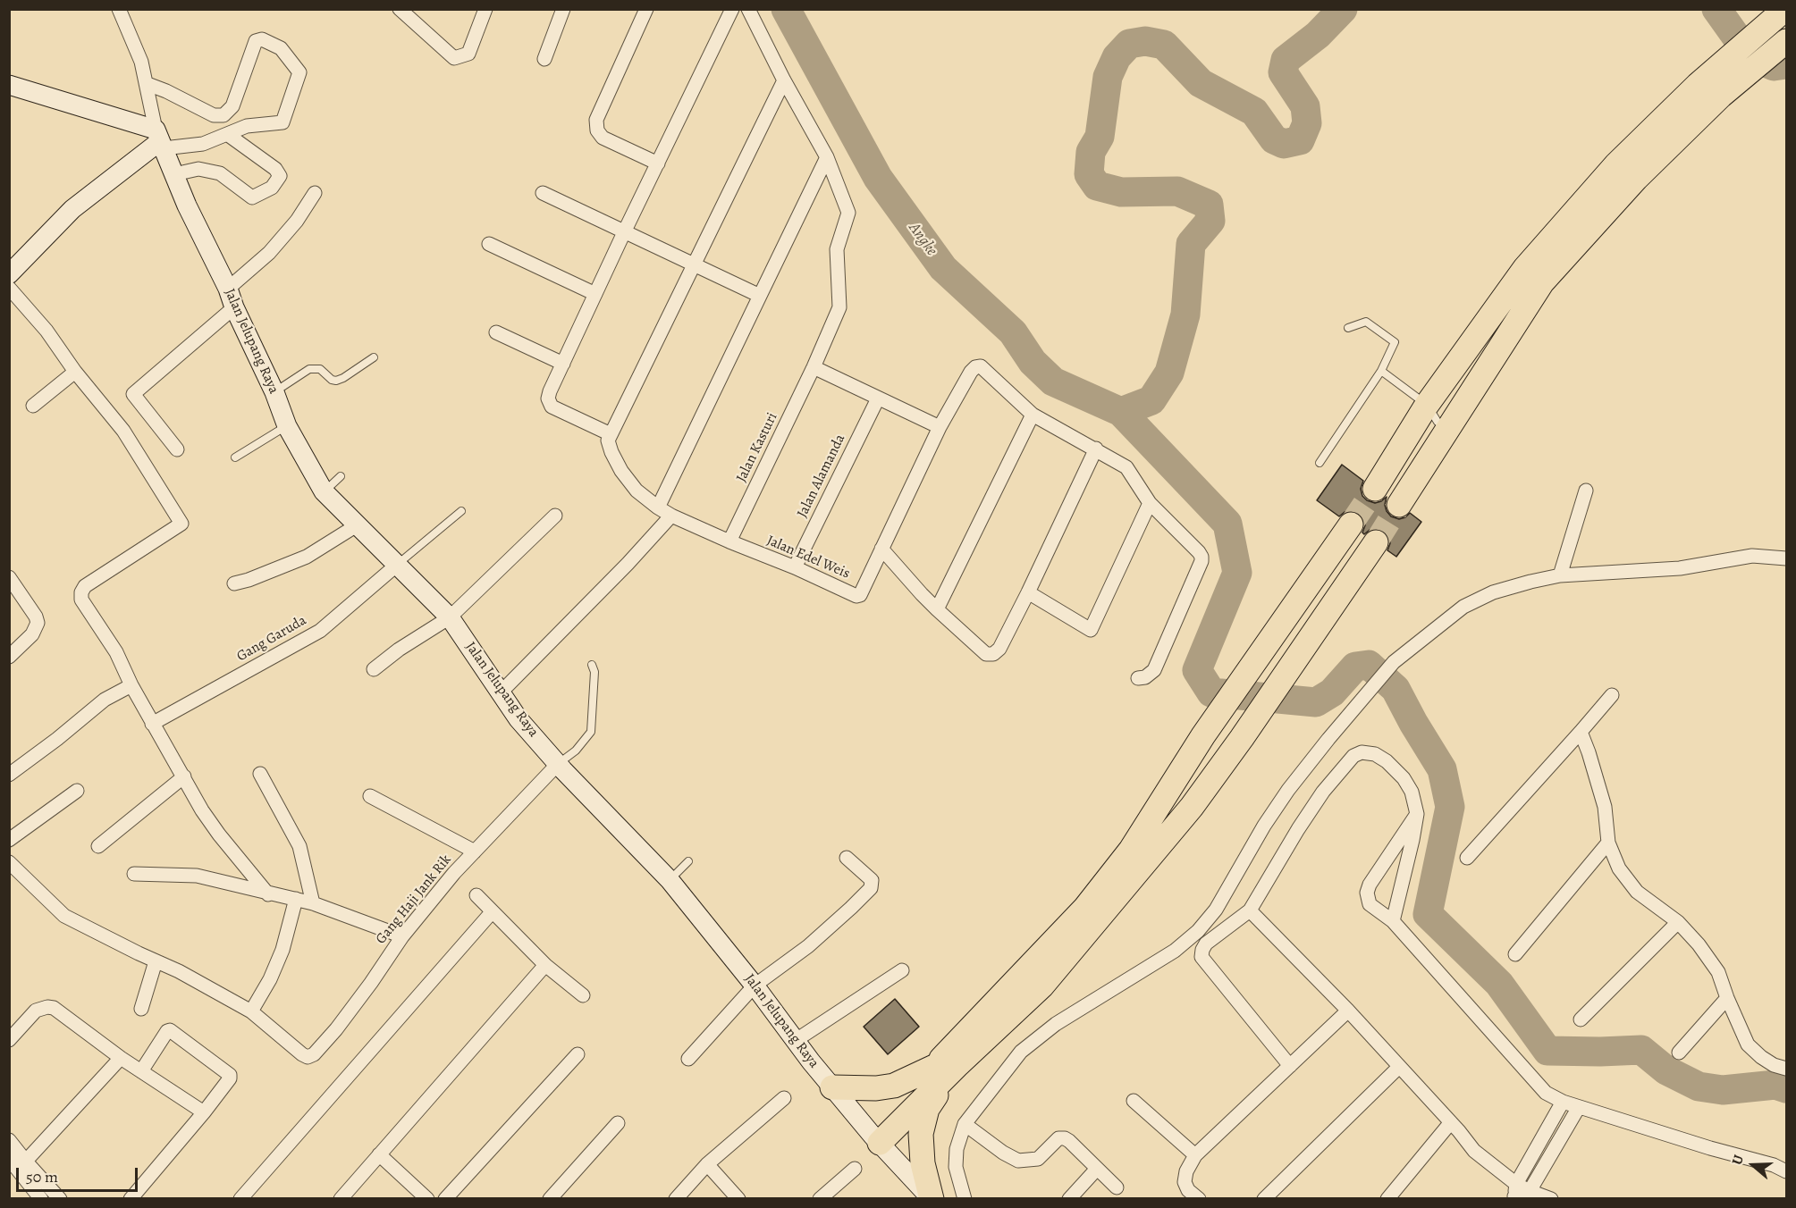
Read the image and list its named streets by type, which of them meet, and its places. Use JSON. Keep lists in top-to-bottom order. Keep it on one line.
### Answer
{"streets":{"street":["Jalan Jelupang Raya","Jalan Kasturi","Jalan Alamanda","Jalan Edel Weis","Gang Garuda","Gang Haji Jank Rik"]},"crossings":[["Jalan Jelupang Raya","Gang Garuda"],["Jalan Jelupang Raya","Gang Haji Jank Rik"],["Jalan Kasturi","Jalan Edel Weis"],["Jalan Alamanda","Jalan Edel Weis"]],"water":["Angke"],"scale_bar":"50 m","north":"left"}
